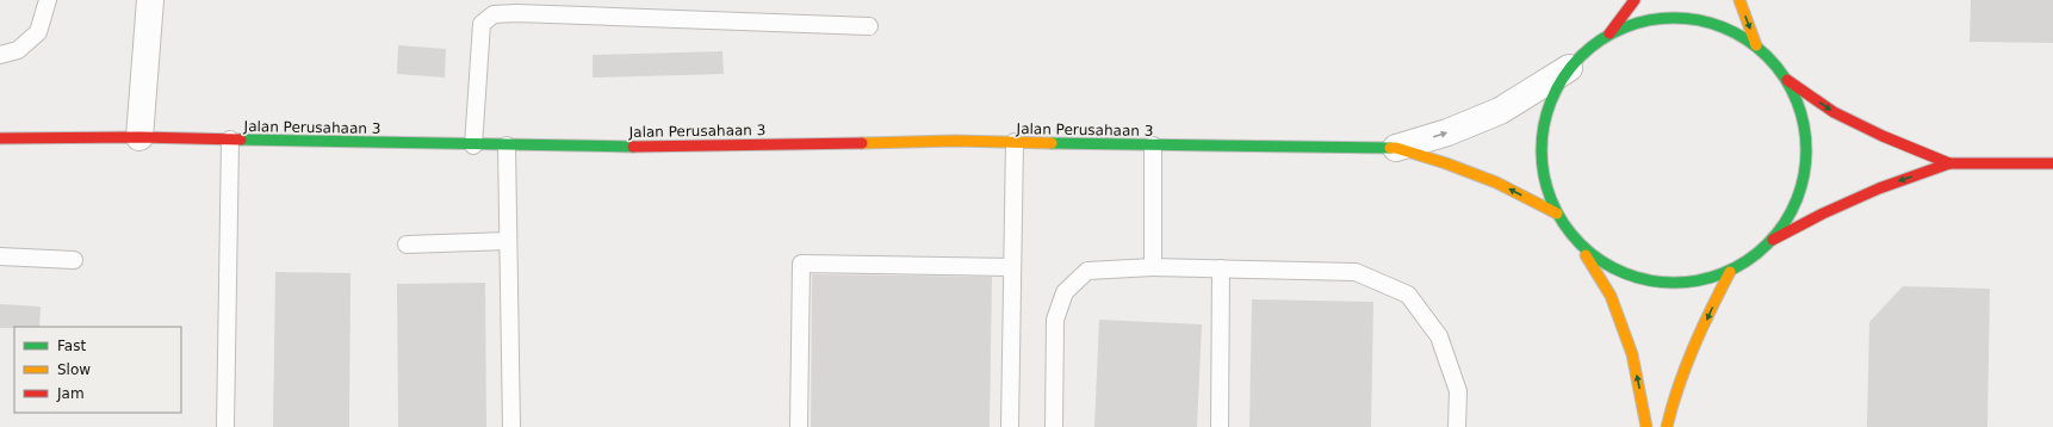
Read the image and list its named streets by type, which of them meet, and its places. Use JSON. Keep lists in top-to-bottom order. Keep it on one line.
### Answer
{"streets":{"street":["Jalan Perusahaan 3"]},"legend":["Fast","Slow","Jam"]}
